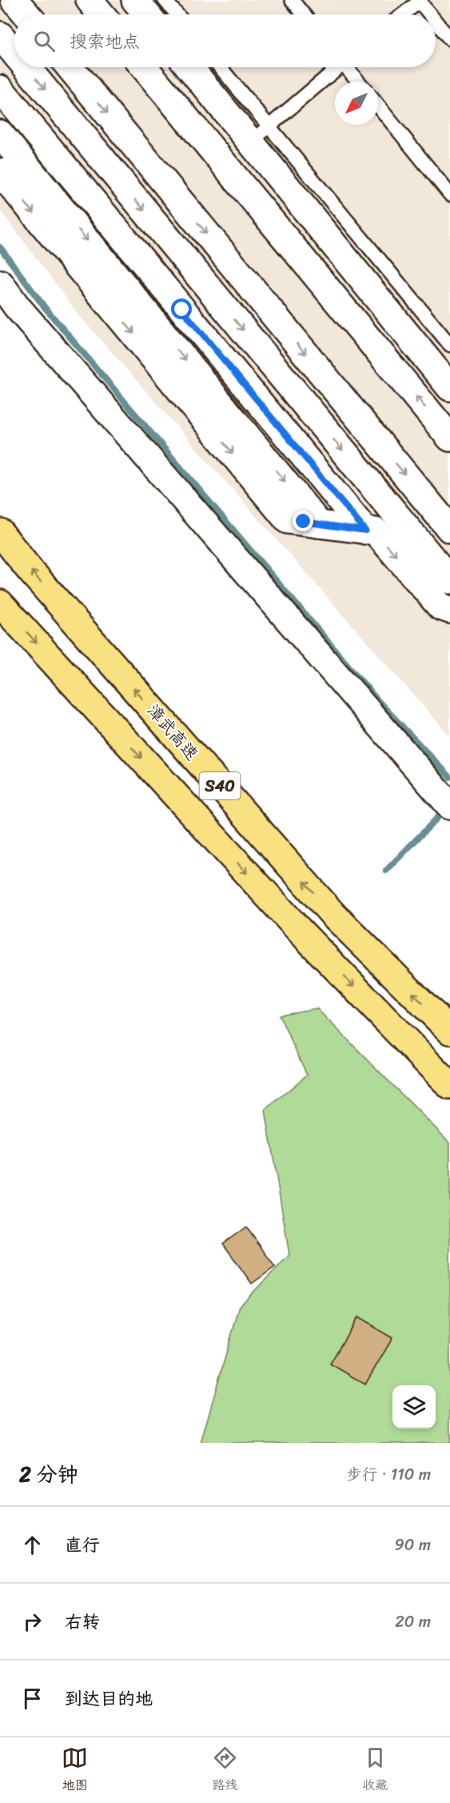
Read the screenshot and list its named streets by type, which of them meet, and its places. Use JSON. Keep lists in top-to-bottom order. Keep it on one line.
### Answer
{"streets":{"highway":["漳武高速","S40"]},"north":"bottom left","page":{"search":"搜索地点","heading":["2 分钟","步行 · 110 m"],"list":[["直行","90 m"],["右转","20 m"],"到达目的地"],"nav":["地图","路线","收藏"]}}
